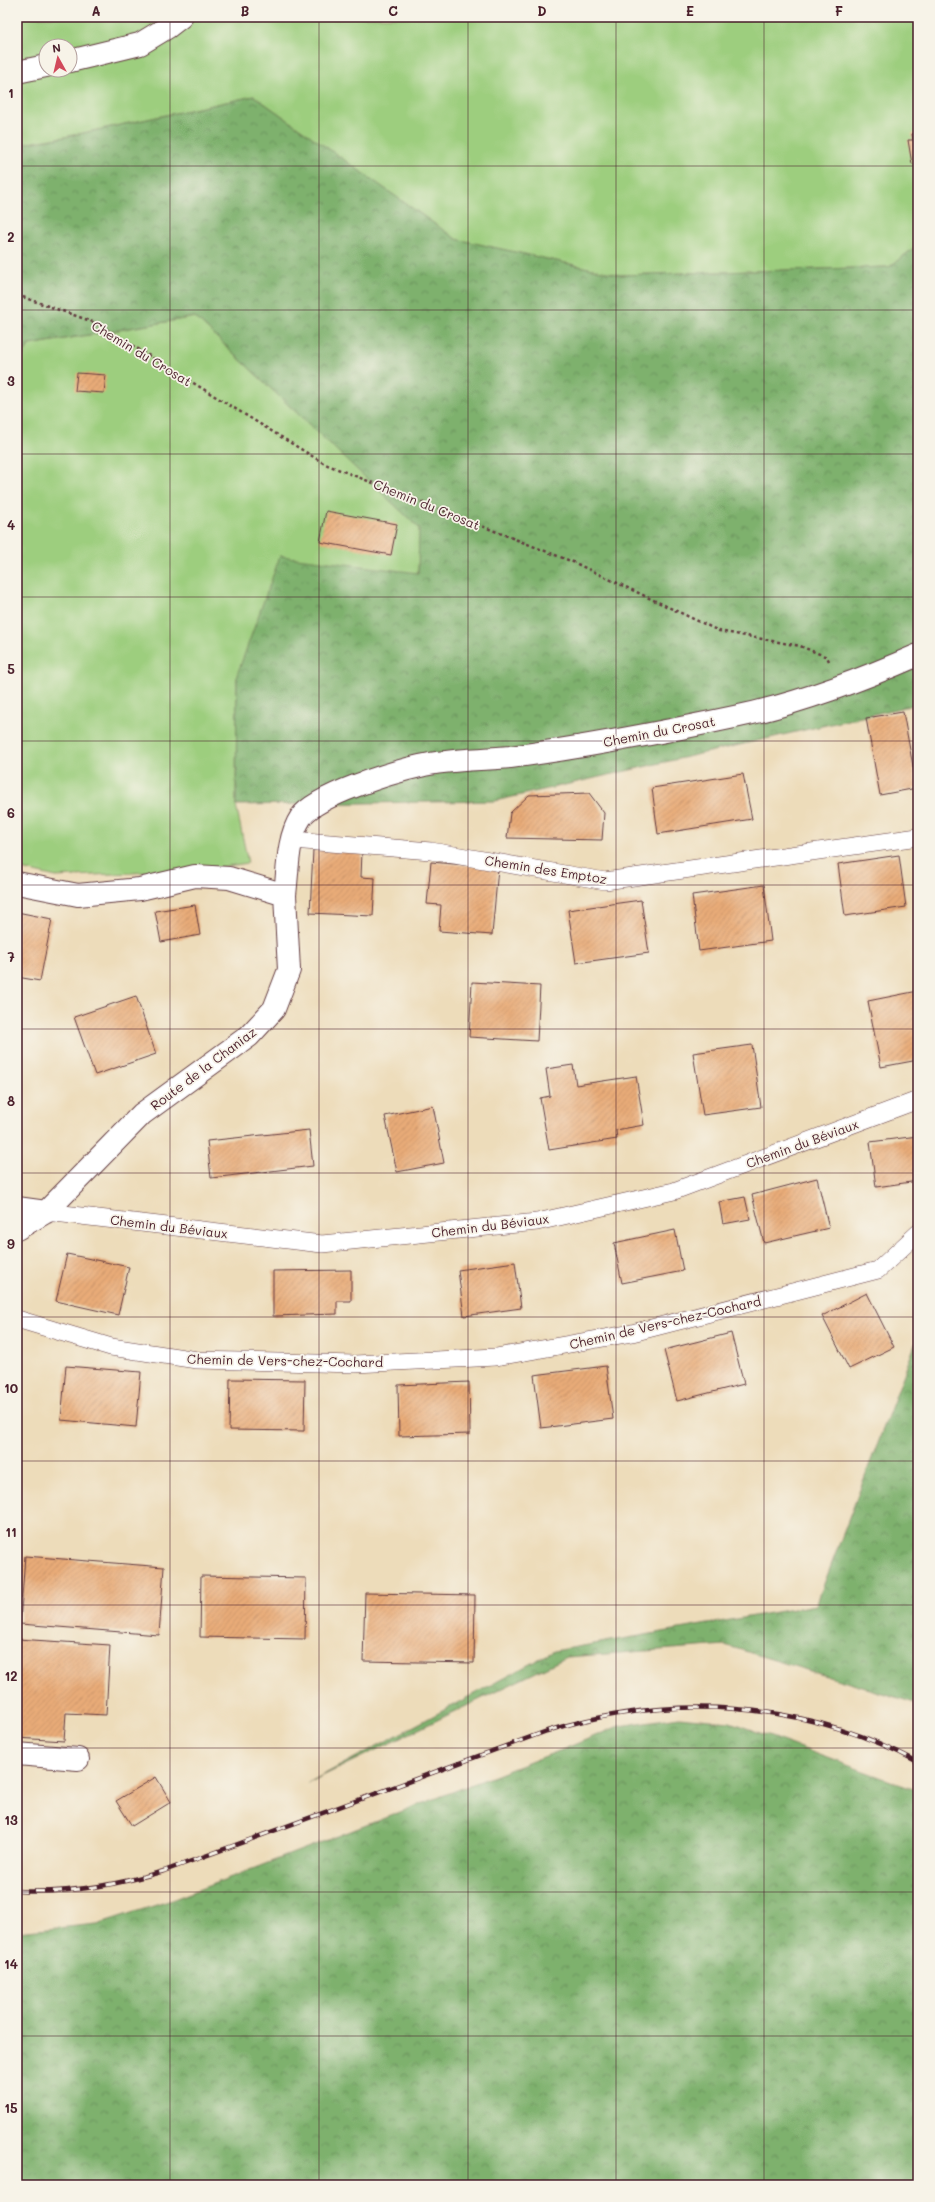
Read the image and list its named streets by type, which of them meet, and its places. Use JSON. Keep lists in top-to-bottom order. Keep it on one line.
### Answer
{"streets":{"street":["Chemin du Crosat","Route de la Chaniaz"],"lane":["Chemin des Emptoz","Chemin du Béviaux","Chemin de Vers-chez-Cochard"]},"crossings":[["Chemin du Crosat","Chemin des Emptoz"],["Chemin du Crosat","Route de la Chaniaz"],["Route de la Chaniaz","Chemin du Béviaux"]],"north":"top","grid":{"columns":["A","B","C","D","E","F"],"rows":["1","2","3","4","5","6","7","8","9","10","11","12","13","14","15"]}}
